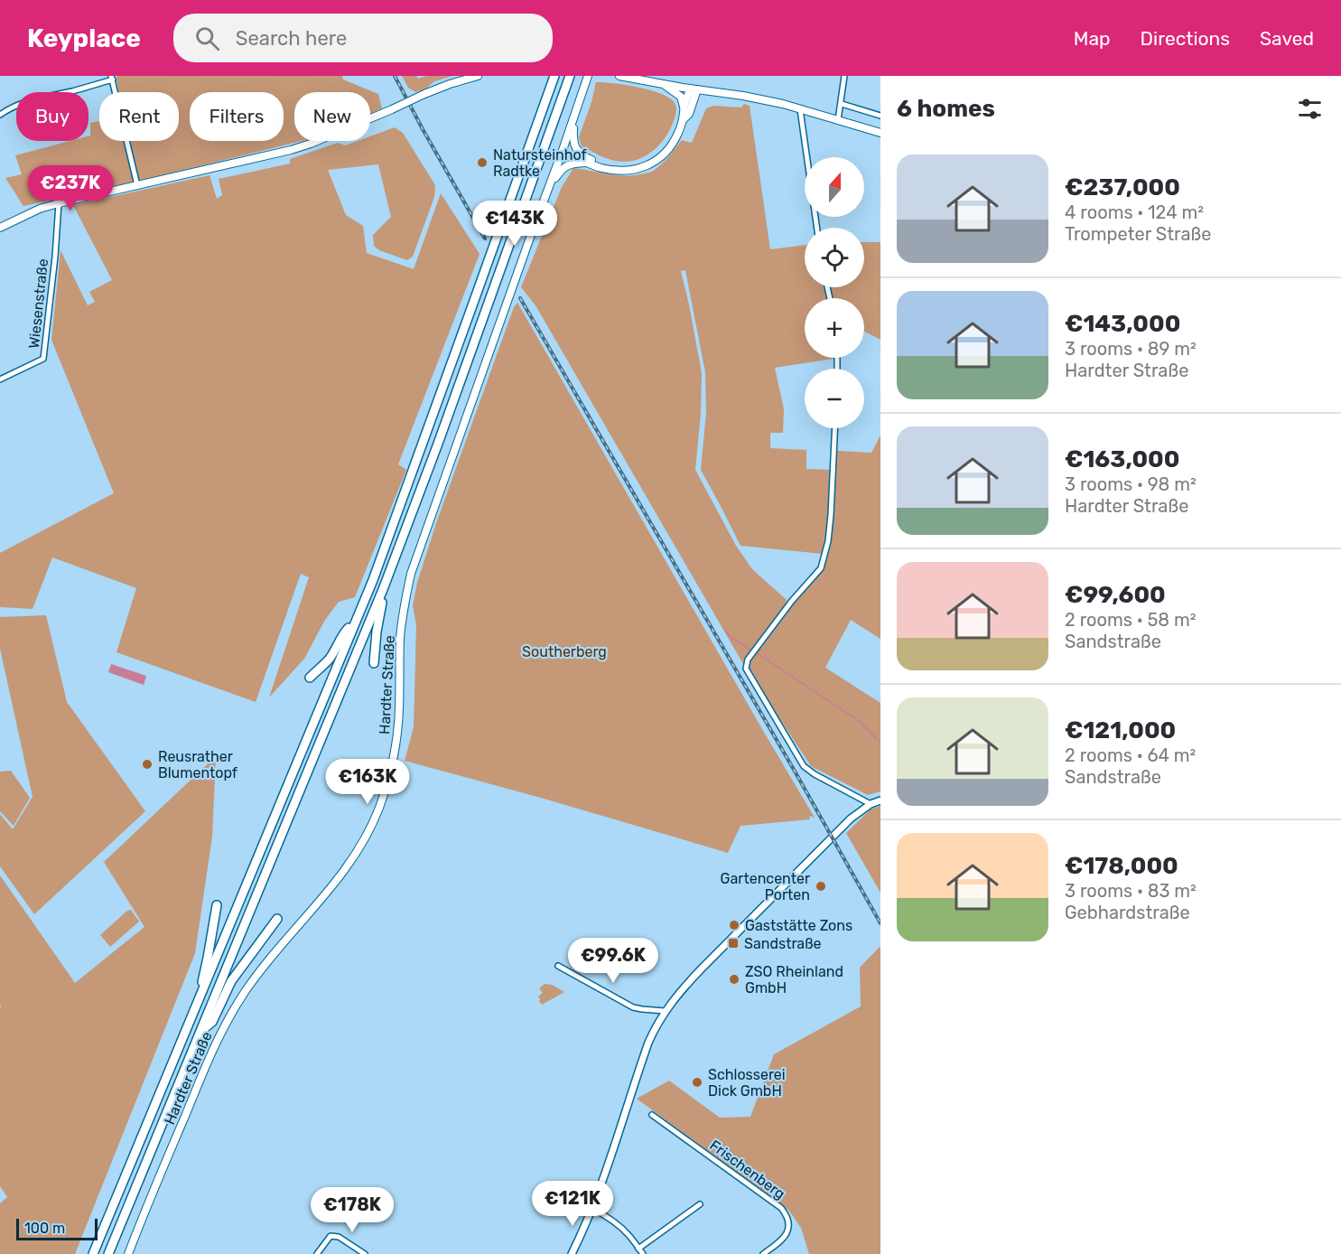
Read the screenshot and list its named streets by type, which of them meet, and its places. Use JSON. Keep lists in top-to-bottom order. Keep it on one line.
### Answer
{"streets":{"main road":["Hardter Straße"],"street":["Wiesenstraße","Frischenberg"]},"parks":["Southerberg"],"places":{"other":["Natursteinhof Radtke","Reusrather Blumentopf","Gartencenter Porten","Gaststätte Zons","ZSO Rheinland GmbH","Schlosserei Dick GmbH"],"transit":["Sandstraße"]},"scale_bar":"100 m","north":"top","page":{"header":"Keyplace","search":"Search here","nav":["Map","Directions","Saved"],"heading":"6 homes","chip":["Buy","Rent","Filters","New"],"list":[{"name":"€237,000","note":"4 rooms · 124 m² · Trompeter Straße"},{"name":"€143,000","note":"3 rooms · 89 m² · Hardter Straße"},{"name":"€163,000","note":"3 rooms · 98 m² · Hardter Straße"},{"name":"€99,600","note":"2 rooms · 58 m² · Sandstraße"},{"name":"€121,000","note":"2 rooms · 64 m² · Sandstraße"},{"name":"€178,000","note":"3 rooms · 83 m² · Gebhardstraße"}],"map_buttons":["+","−"],"price":["€237K","€143K","€163K","€99.6K","€121K","€178K"],"scale":"100 m"}}
